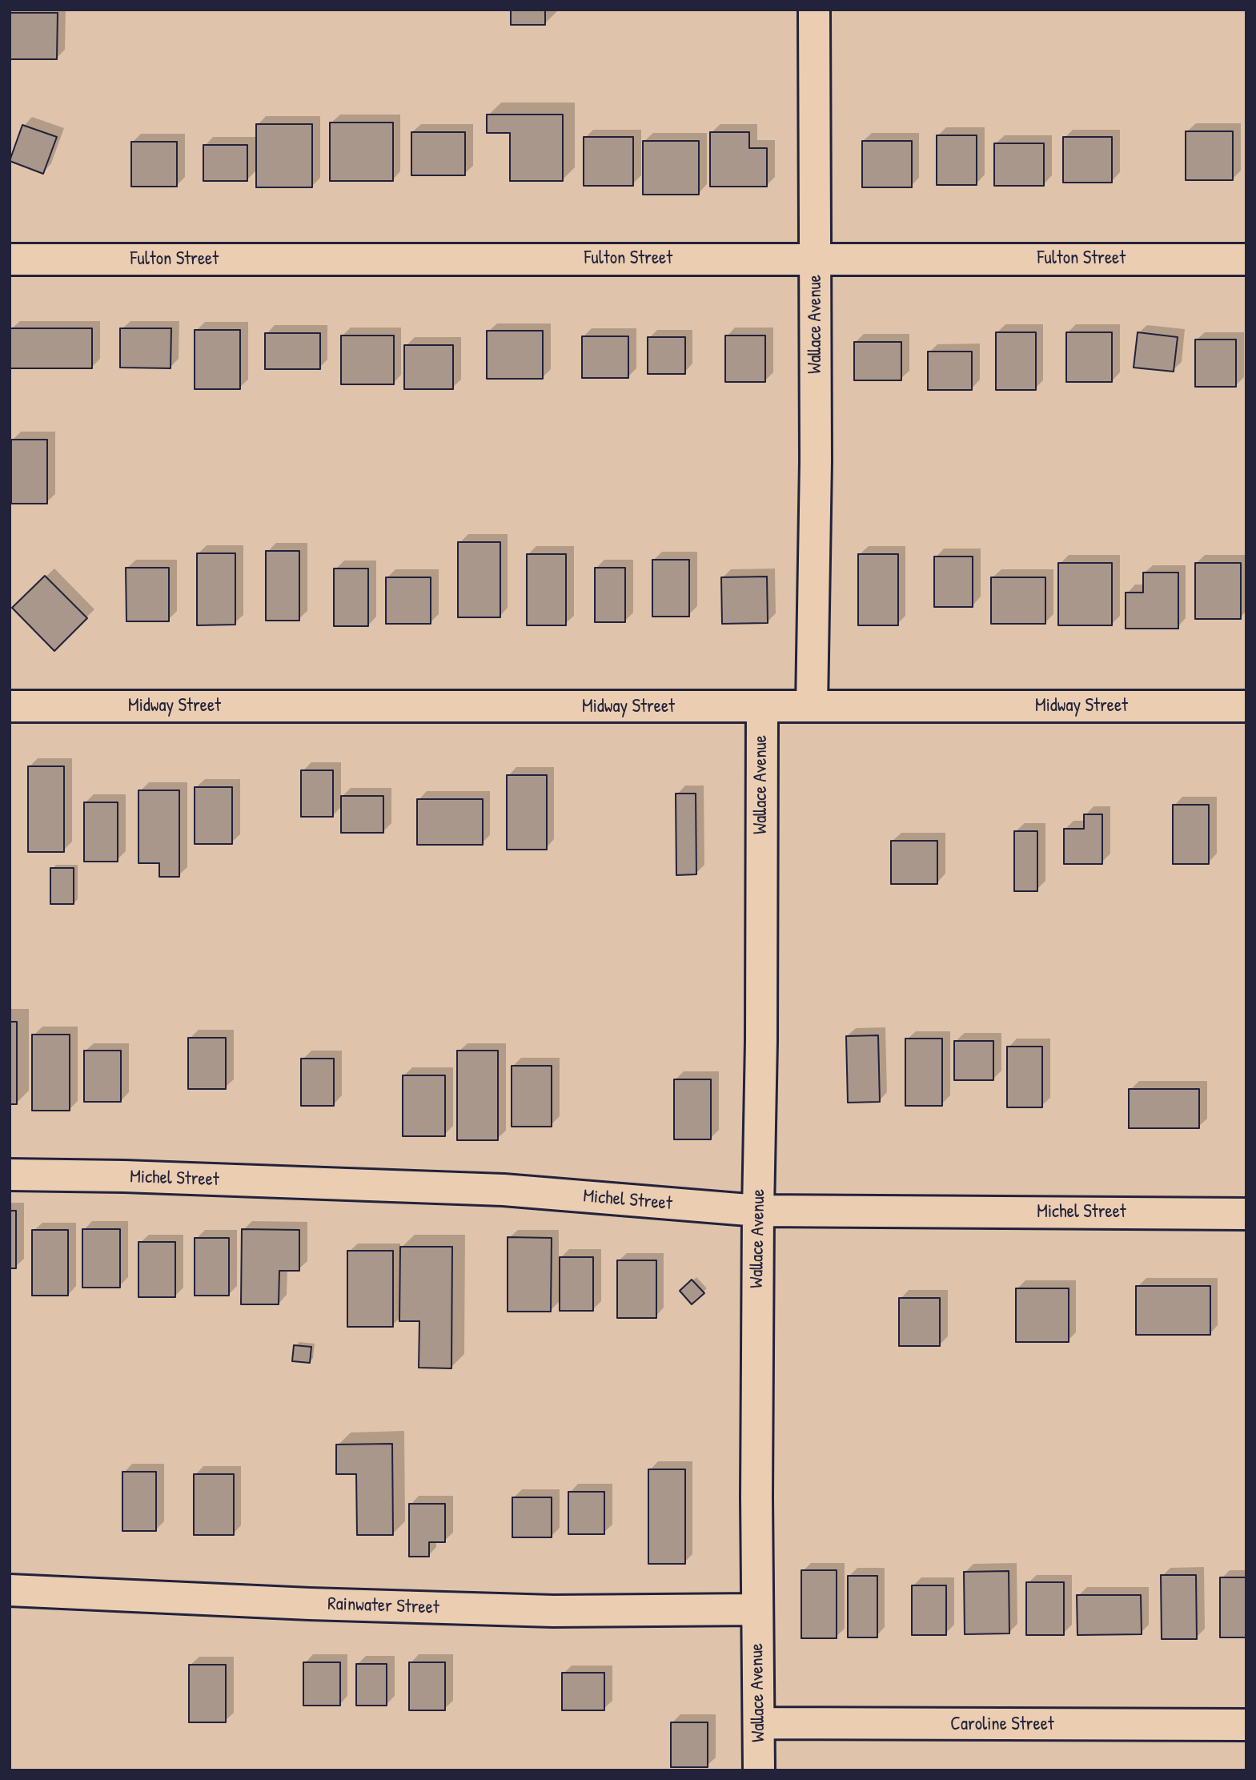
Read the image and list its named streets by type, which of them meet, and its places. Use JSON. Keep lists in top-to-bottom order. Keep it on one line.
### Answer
{"streets":{"street":["Fulton Street","Wallace Avenue","Midway Street","Michel Street","Rainwater Street","Caroline Street"]},"crossings":[["Fulton Street","Wallace Avenue"],["Wallace Avenue","Midway Street"],["Wallace Avenue","Michel Street"],["Wallace Avenue","Rainwater Street"],["Wallace Avenue","Caroline Street"]]}
